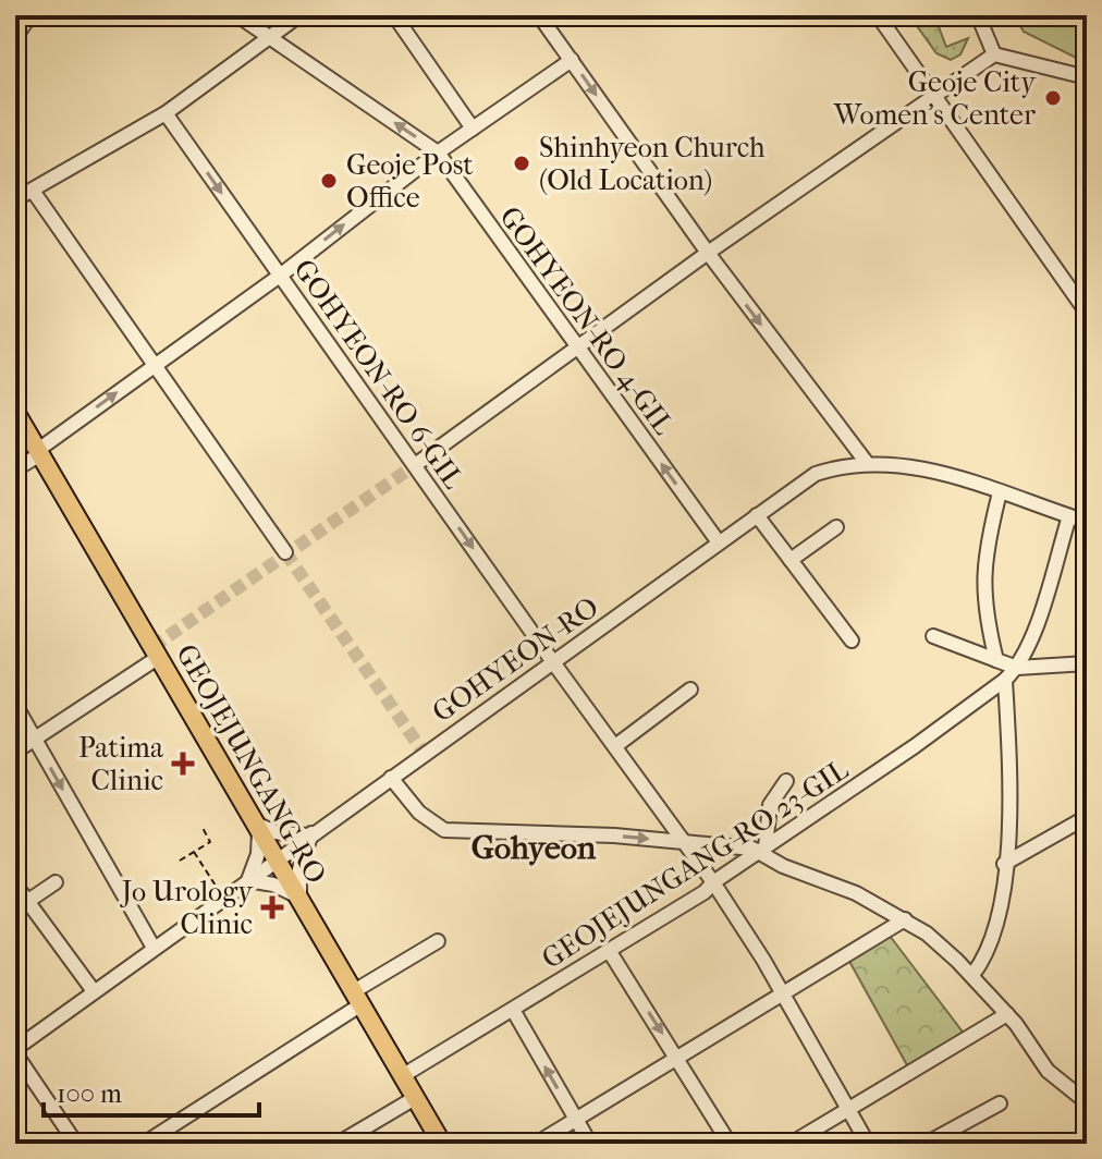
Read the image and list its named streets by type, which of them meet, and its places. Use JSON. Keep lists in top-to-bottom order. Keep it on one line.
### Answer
{"streets":{"main road":["GEOJEJUNGANG-RO"],"street":["GOHYEON-RO 4-GIL","GOHYEON-RO 6-GIL","GOHYEON-RO","GEOJEJUNGANG-RO 23-GIL"]},"crossings":[["GOHYEON-RO 4-GIL","GOHYEON-RO"],["GOHYEON-RO 6-GIL","GOHYEON-RO"],["GOHYEON-RO 6-GIL","GEOJEJUNGANG-RO 23-GIL"],["GOHYEON-RO","GEOJEJUNGANG-RO"],["GOHYEON-RO","GEOJEJUNGANG-RO 23-GIL"],["GEOJEJUNGANG-RO","GEOJEJUNGANG-RO 23-GIL"]],"one_way":["GOHYEON-RO 4-GIL","GOHYEON-RO 6-GIL"],"districts":["Gohyeon"],"places":{"other":["Geoje City Women's Center","Shinhyeon Church (Old Location)","Geoje Post Office"],"health":["Patima Clinic","Jo Urology Clinic"]},"scale_bar":"100 m"}
